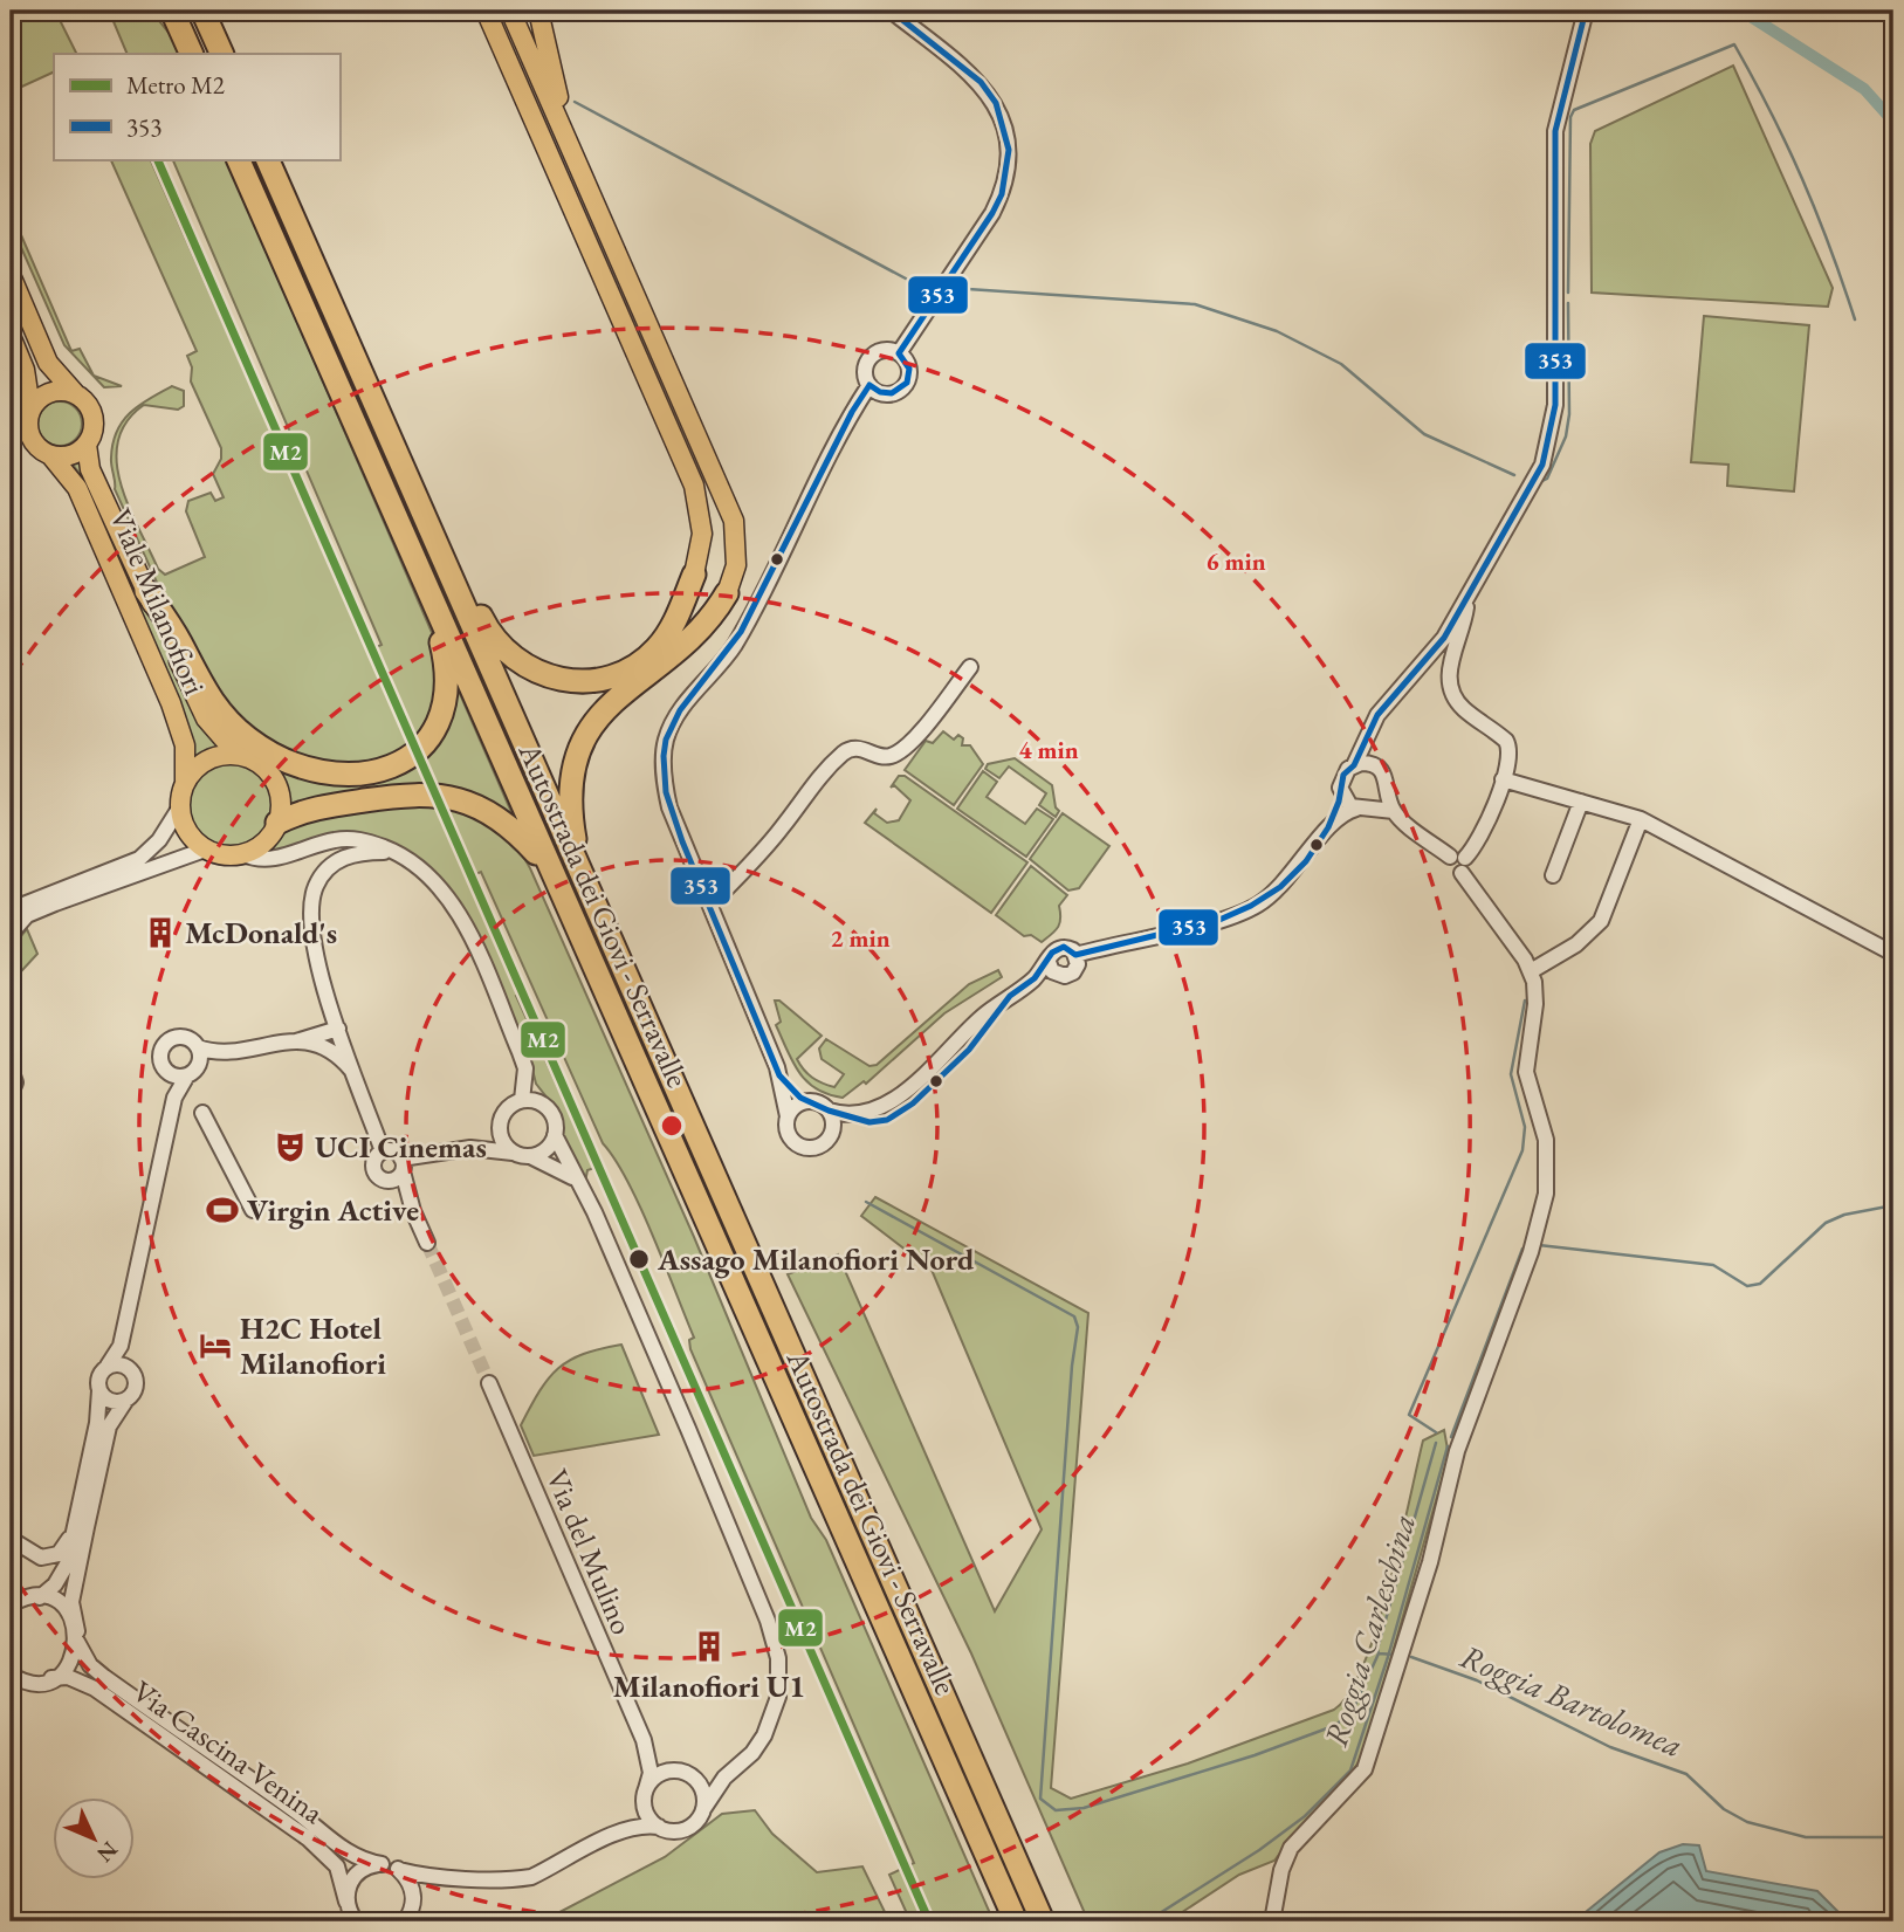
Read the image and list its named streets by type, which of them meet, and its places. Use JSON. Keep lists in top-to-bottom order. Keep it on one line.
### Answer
{"streets":{"highway":["Autostrada dei Giovi - Serravalle"],"main road":["Viale Milanofiori"],"street":["Via del Mulino","Via Cascina Venina"]},"water":["Roggia Carleschina","Roggia Bartolomea"],"places":{"building":["McDonald's","Milanofiori U1"],"theatre":["UCI Cinemas"],"sports":["Virgin Active"],"other":["Assago Milanofiori Nord"],"hotel":["H2C Hotel Milanofiori"]},"lines":["transit line 353","metro line M2"],"legend":["Metro M2","353"],"north":"bottom right","rings":["6 min","4 min","2 min"]}
